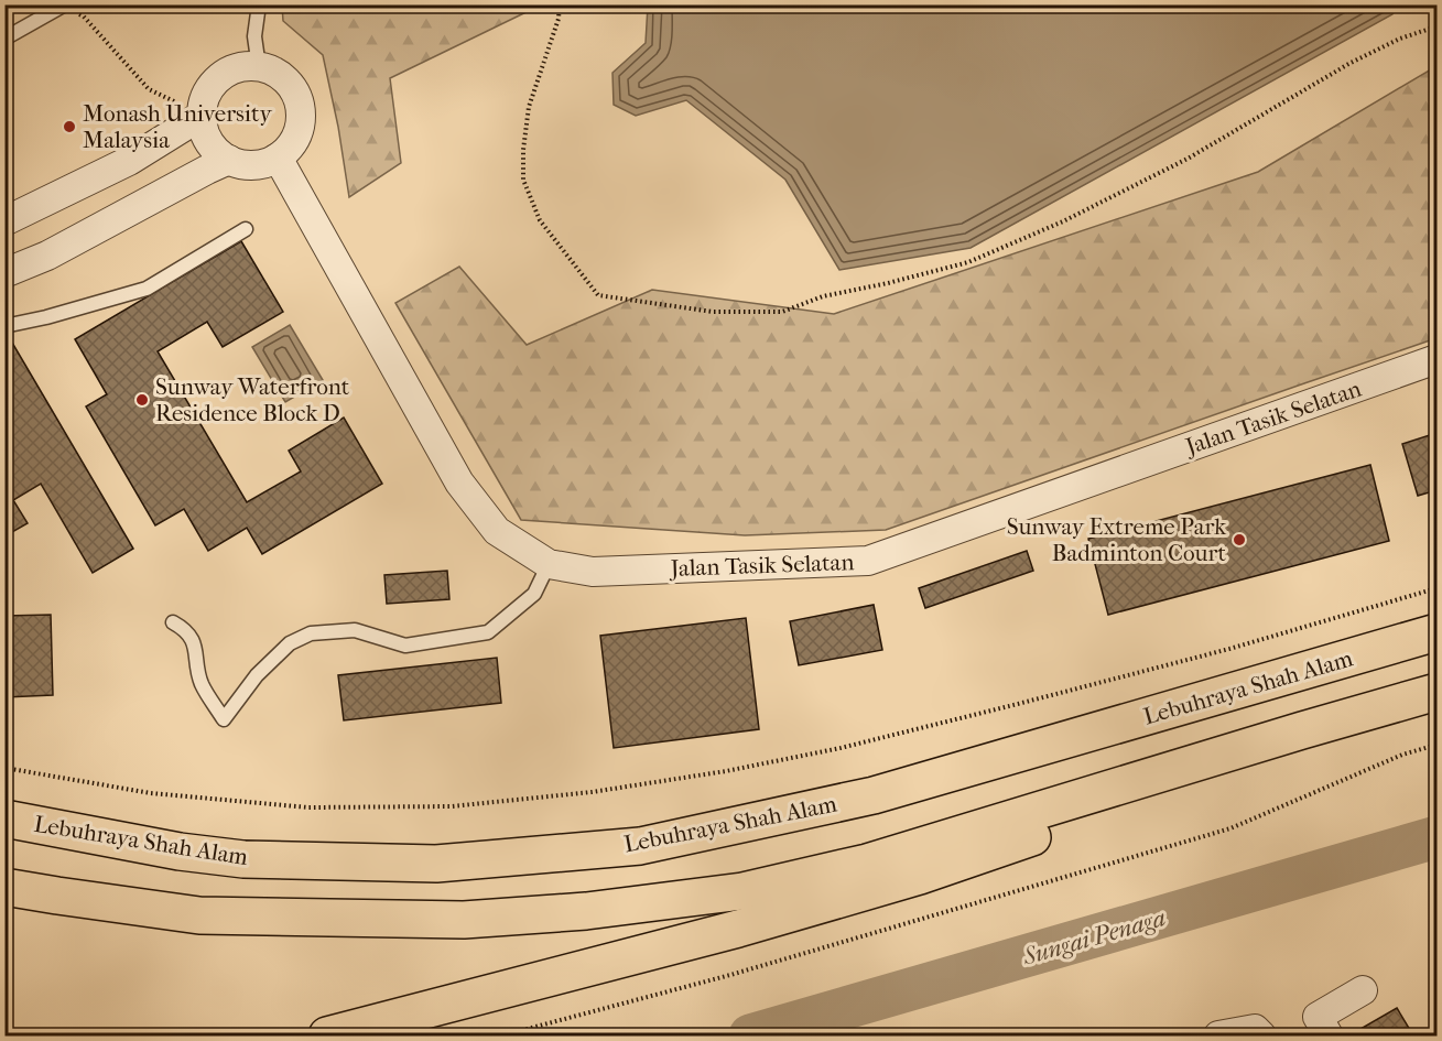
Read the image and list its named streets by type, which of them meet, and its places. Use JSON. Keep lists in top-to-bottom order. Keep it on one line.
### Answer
{"streets":{"highway":["Lebuhraya Shah Alam"],"street":["Jalan Tasik Selatan"]},"water":["Sungai Penaga"],"places":["Monash University Malaysia","Sunway Waterfront Residence Block D","Sunway Extreme Park Badminton Court"]}
